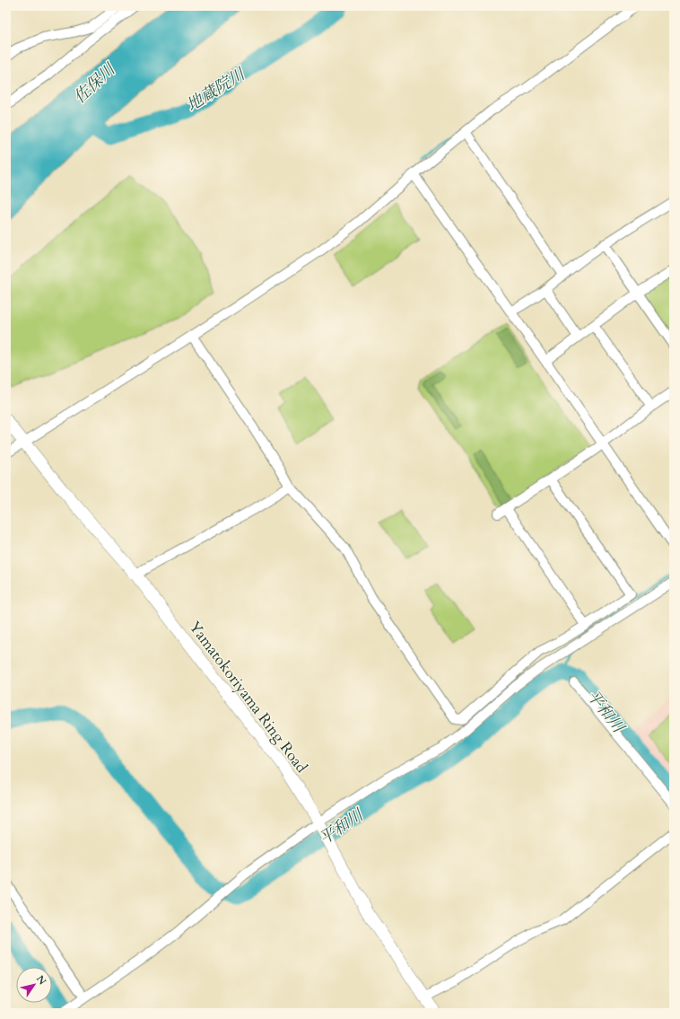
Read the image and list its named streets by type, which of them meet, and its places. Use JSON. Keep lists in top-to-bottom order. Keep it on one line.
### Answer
{"streets":{"main road":["Yamatokoriyama Ring Road"]},"water":["佐保川","地蔵院川","平和川"],"north":"top right"}
